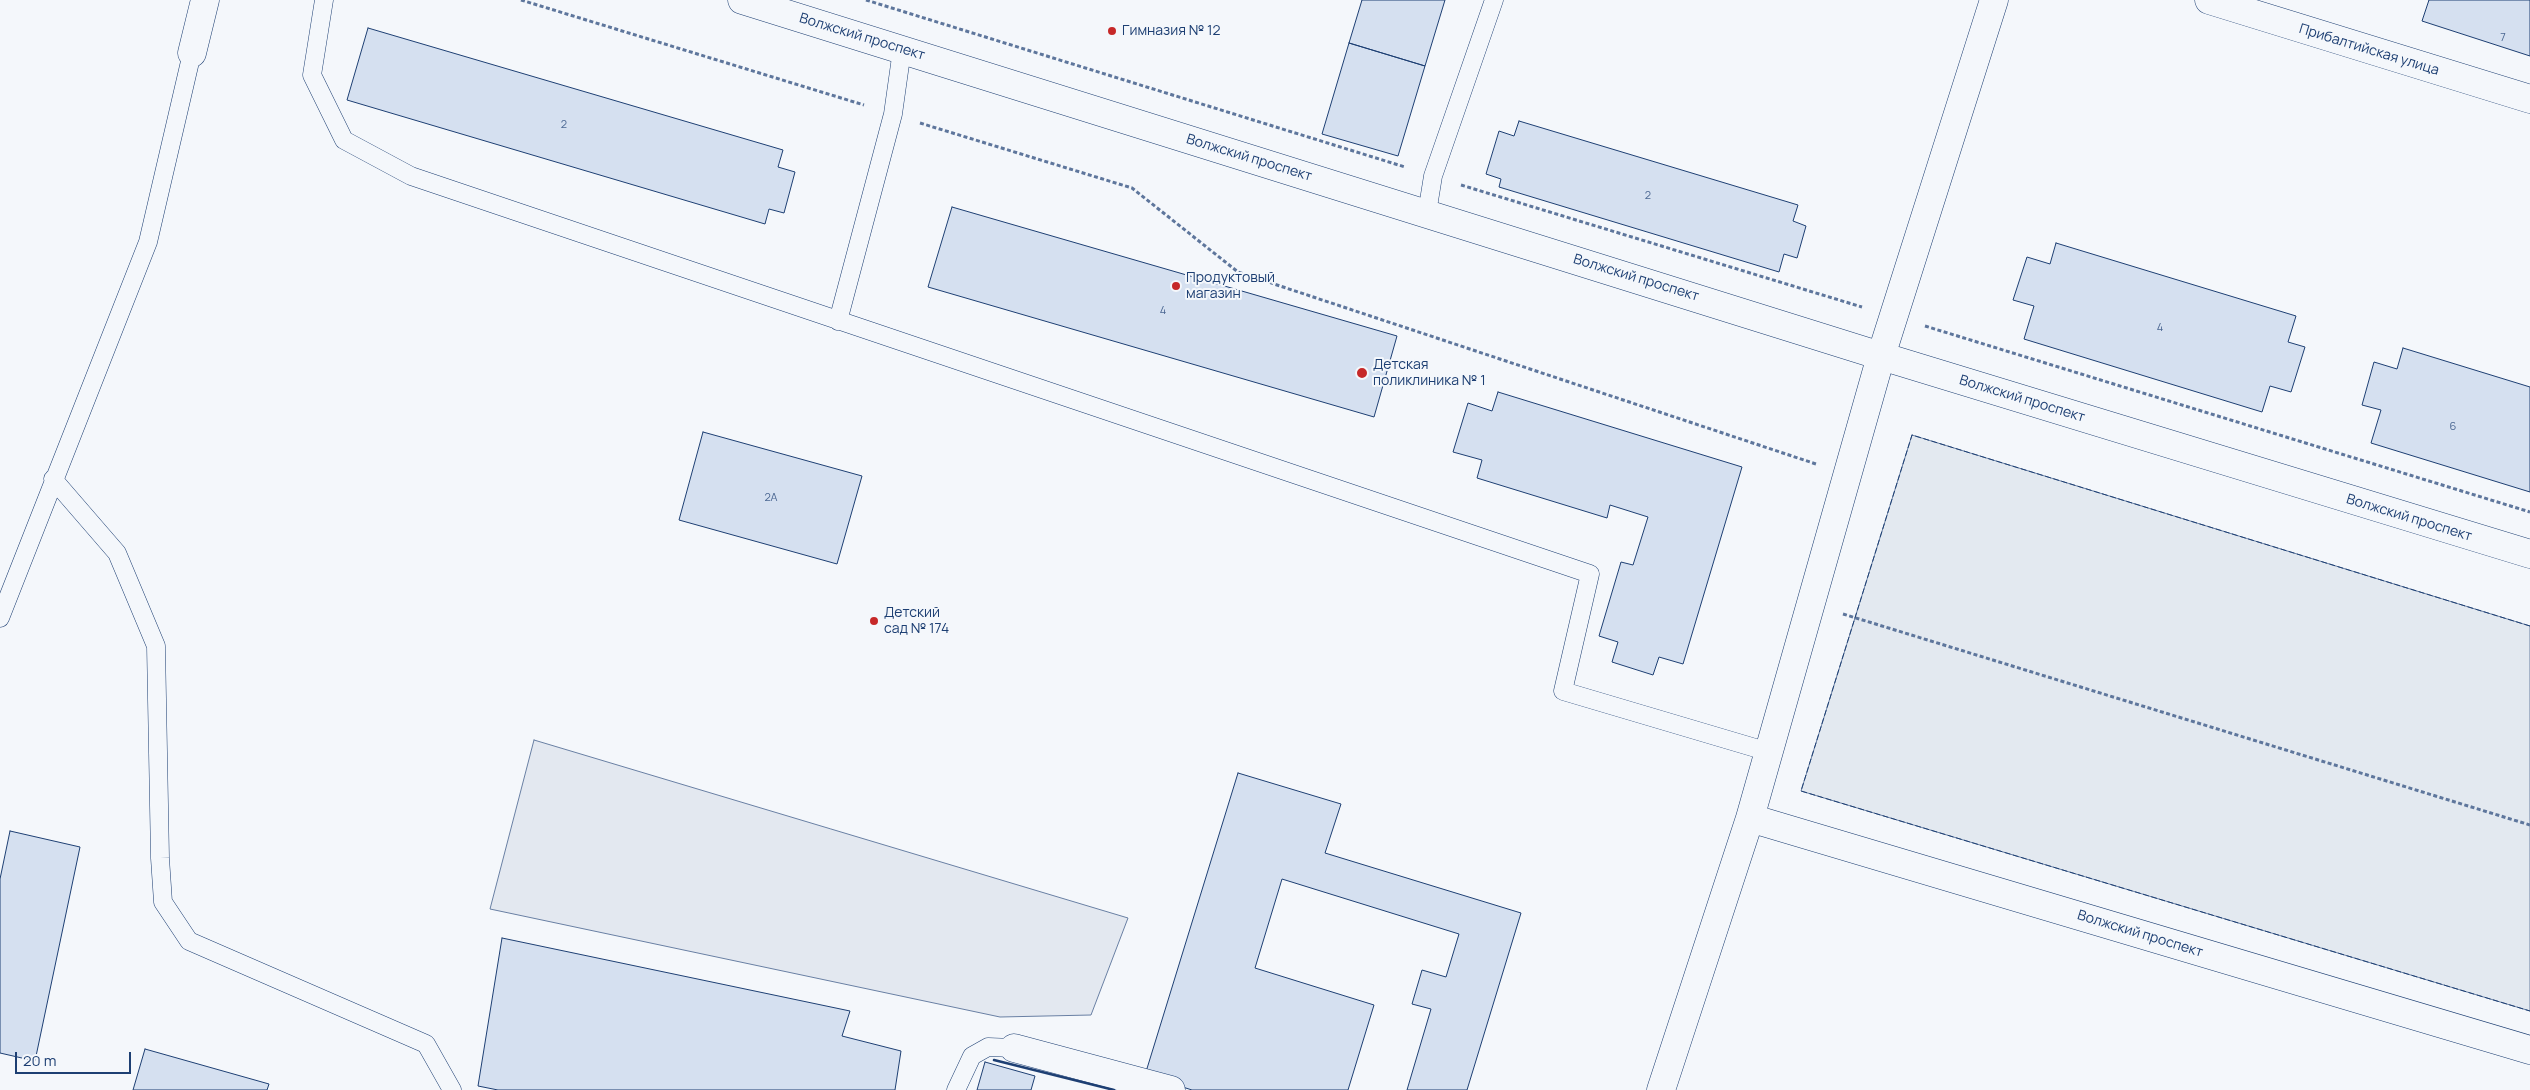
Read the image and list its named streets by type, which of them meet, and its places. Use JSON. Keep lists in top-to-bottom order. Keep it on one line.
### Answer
{"streets":{"street":["Волжский проспект","Прибалтийская улица"]},"places":["Гимназия № 12","Продуктовый магазин","Детская поликлиника № 1","Детский сад № 174"],"house_numbers":["7","2","2","4","4","6","2А"],"scale_bar":"20 m"}
